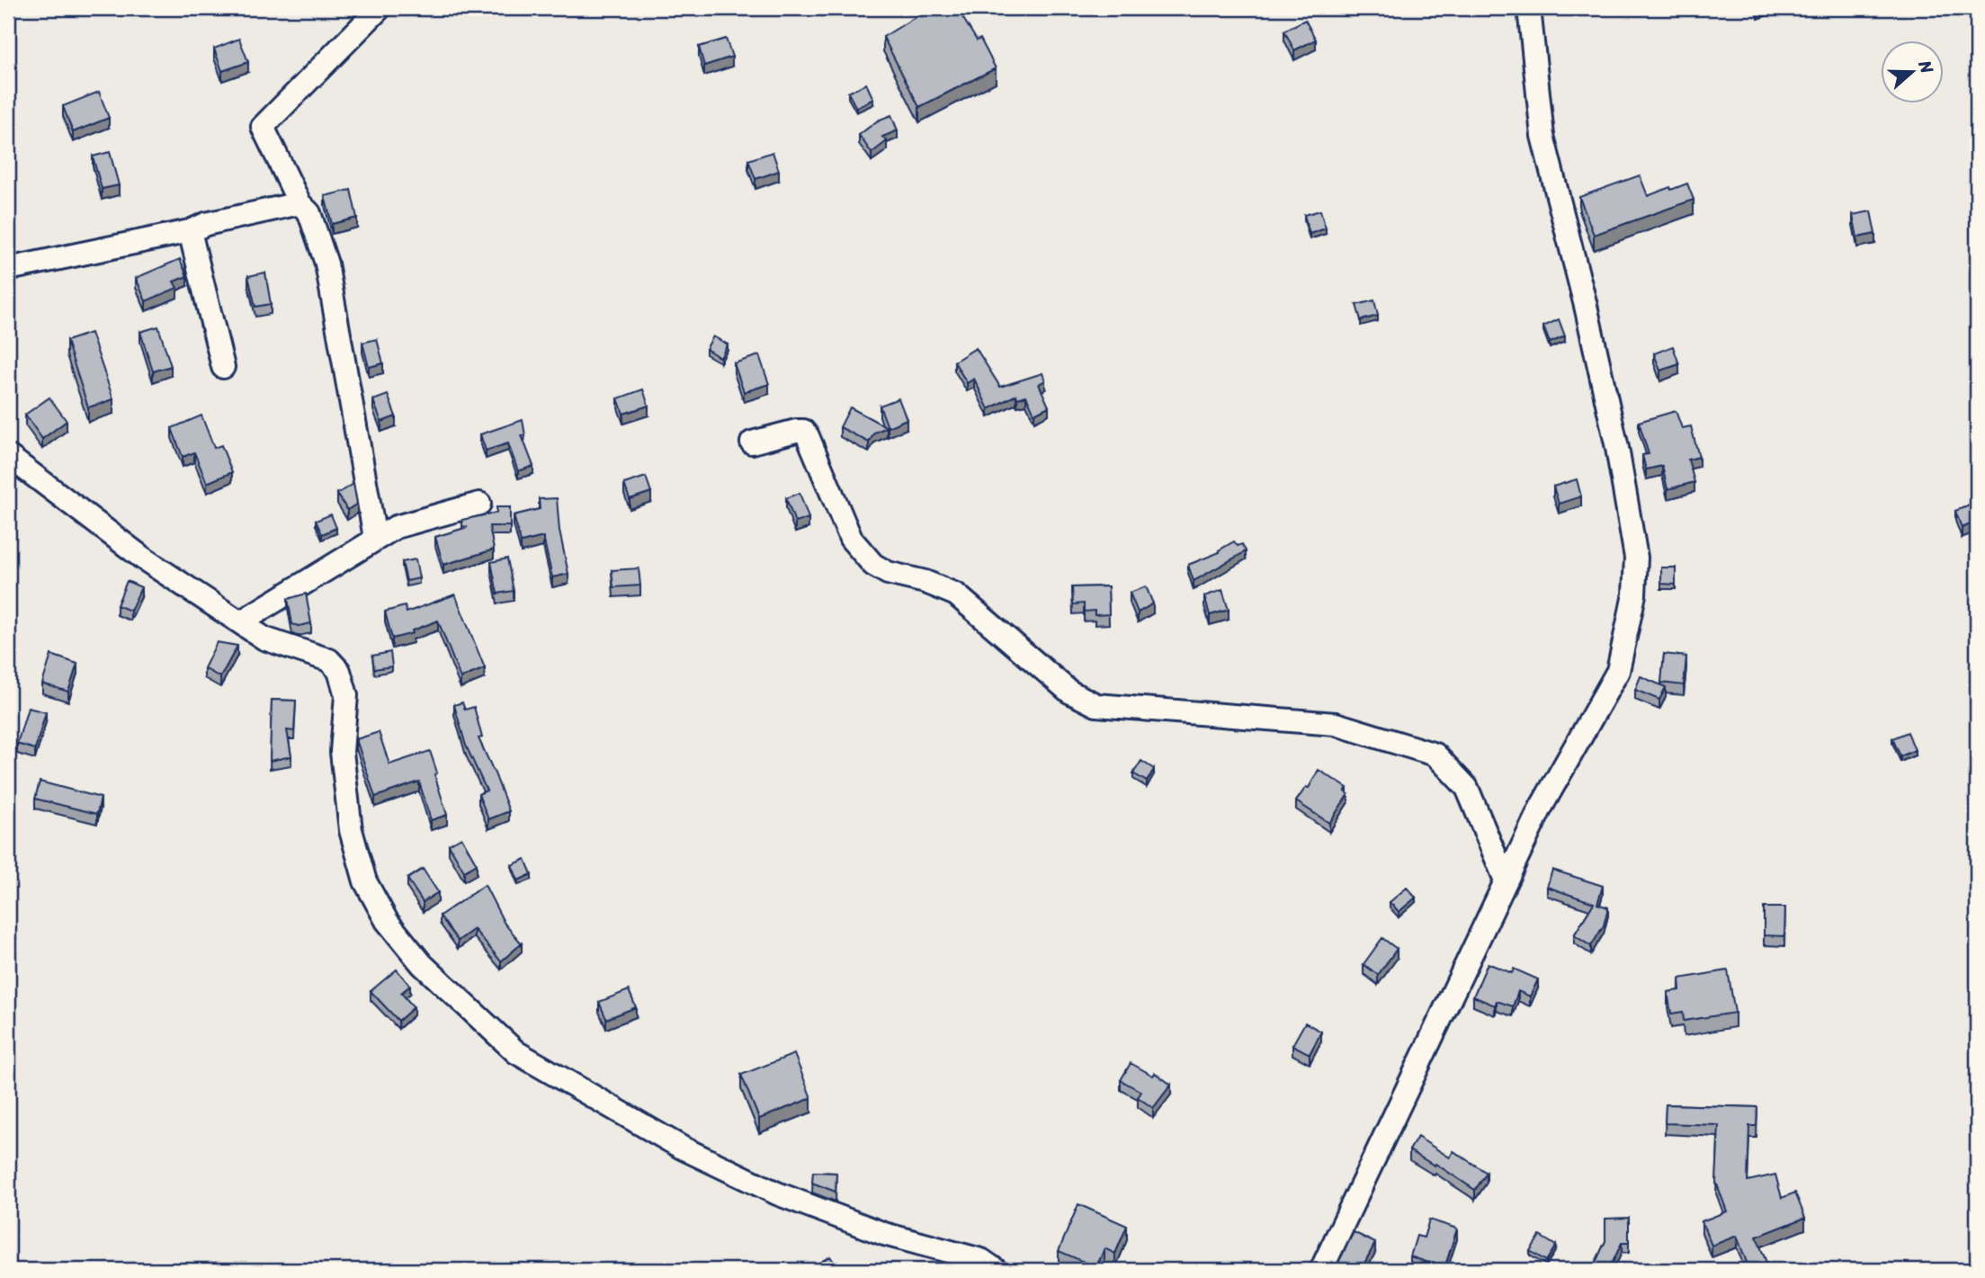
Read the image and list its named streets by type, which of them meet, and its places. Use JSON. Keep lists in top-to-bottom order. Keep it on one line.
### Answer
{"north":"right"}
